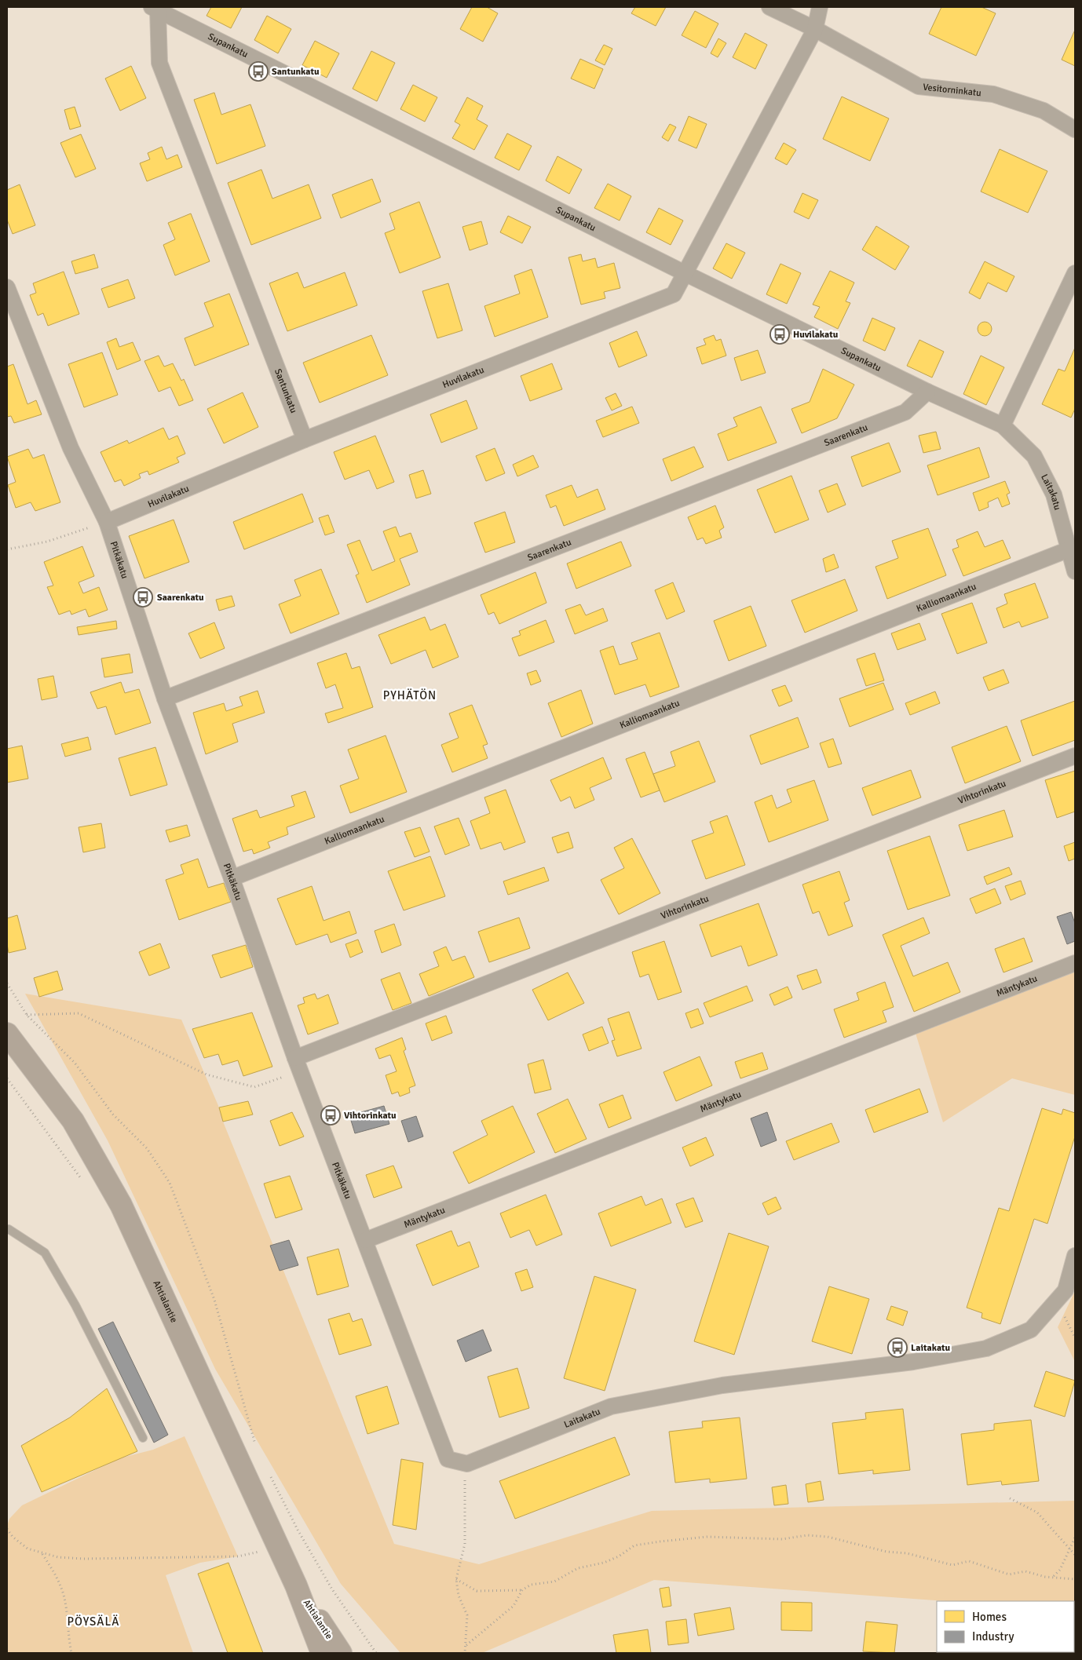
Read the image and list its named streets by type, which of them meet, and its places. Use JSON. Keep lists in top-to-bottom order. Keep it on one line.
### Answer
{"streets":{"main road":["Ahtialantie"],"street":["Supankatu","Vesitorninkatu","Huvilakatu","Santunkatu","Saarenkatu","Laitakatu","Pitkäkatu","Kalliomaankatu","Vihtorinkatu","Mäntykatu"]},"crossings":[["Supankatu","Huvilakatu"],["Supankatu","Santunkatu"],["Supankatu","Saarenkatu"],["Supankatu","Laitakatu"],["Vesitorninkatu","Huvilakatu"],["Huvilakatu","Santunkatu"],["Huvilakatu","Pitkäkatu"],["Saarenkatu","Pitkäkatu"],["Laitakatu","Pitkäkatu"],["Laitakatu","Kalliomaankatu"],["Pitkäkatu","Kalliomaankatu"],["Pitkäkatu","Vihtorinkatu"],["Pitkäkatu","Mäntykatu"]],"districts":["PYHÄTÖN","PÖYSÄLÄ"],"places":{"bus stop":["Santunkatu","Huvilakatu","Saarenkatu","Vihtorinkatu","Laitakatu"]},"legend":["Homes","Industry"]}
